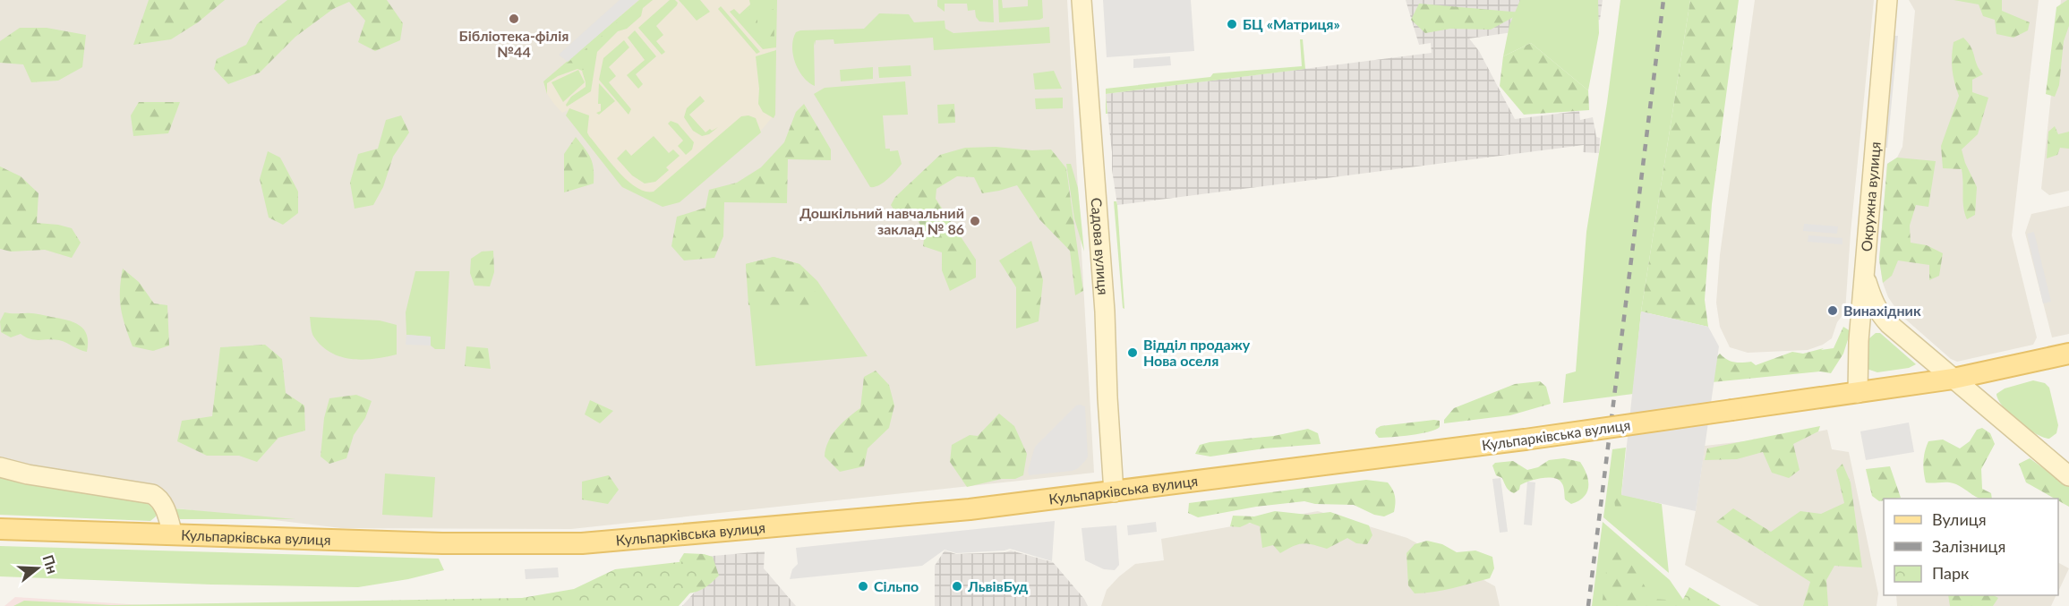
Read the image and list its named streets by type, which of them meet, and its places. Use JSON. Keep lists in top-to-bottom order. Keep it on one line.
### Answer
{"streets":{"main road":["Окружна вулиця","Садова вулиця","Кульпарківська вулиця"]},"crossings":[["Окружна вулиця","Кульпарківська вулиця"],["Садова вулиця","Кульпарківська вулиця"]],"places":["Бібліотека-філія №44","БЦ «Матриця»","Дошкільний навчальний заклад № 86","Винахідник","Відділ продажу Нова оселя","Сільпо","ЛьвівБуд"],"legend":["Вулиця","Залізниця","Парк"],"north":"right"}
